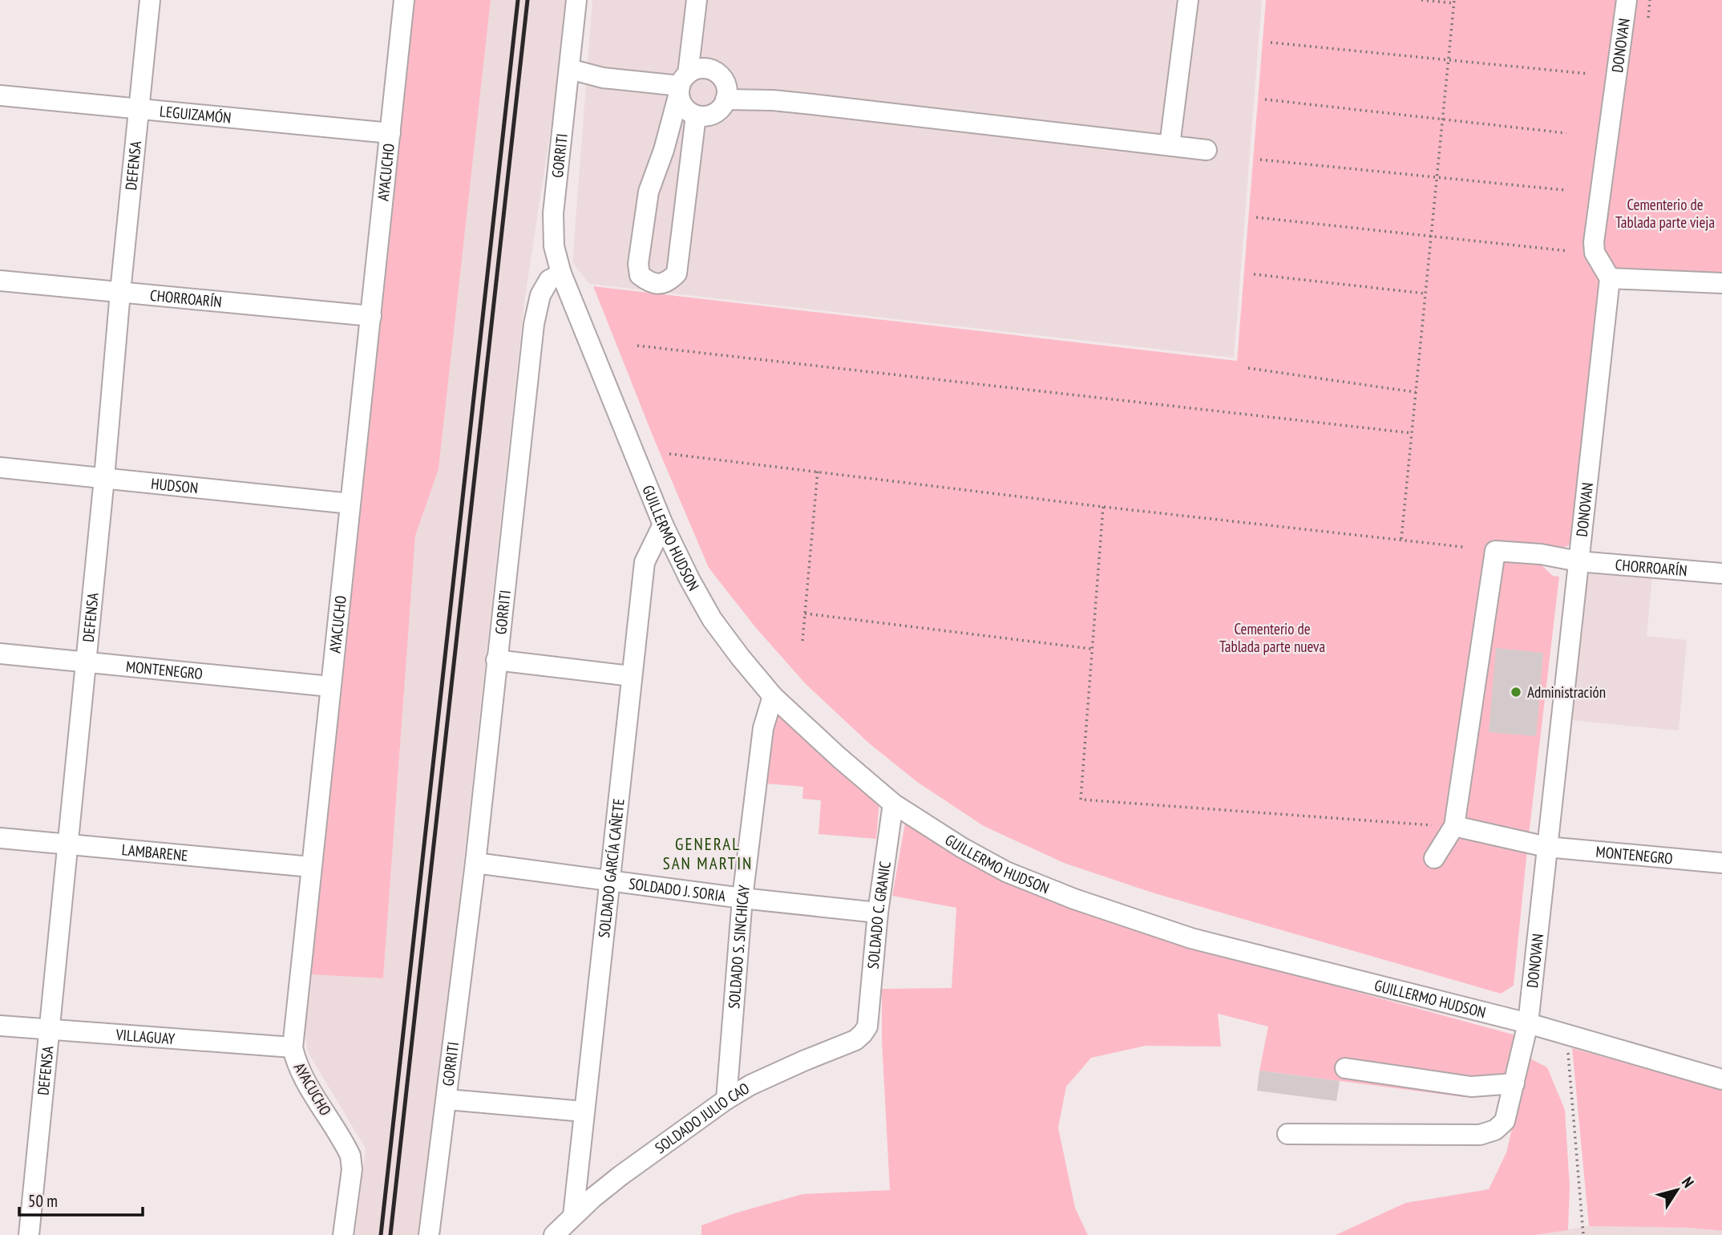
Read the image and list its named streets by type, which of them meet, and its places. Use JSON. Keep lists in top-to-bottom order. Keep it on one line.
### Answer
{"streets":{"street":["DONOVAN","LEGUIZAMÓN","GORRITI","DEFENSA","AYACUCHO","CHORROARÍN","HUDSON","GUILLERMO HUDSON","MONTENEGRO","LAMBARENE","SOLDADO GARCÍA CAÑETE","SOLDADO J. SORIA","SOLDADO C. GRANIC","SOLDADO S. SINCHICAY","VILLAGUAY","SOLDADO JULIO CAO"]},"crossings":[["DONOVAN","CHORROARÍN"],["DONOVAN","GUILLERMO HUDSON"],["DONOVAN","MONTENEGRO"],["LEGUIZAMÓN","DEFENSA"],["LEGUIZAMÓN","AYACUCHO"],["GORRITI","GUILLERMO HUDSON"],["GORRITI","SOLDADO J. SORIA"],["DEFENSA","CHORROARÍN"],["DEFENSA","HUDSON"],["DEFENSA","MONTENEGRO"],["DEFENSA","LAMBARENE"],["DEFENSA","VILLAGUAY"],["AYACUCHO","CHORROARÍN"],["AYACUCHO","HUDSON"],["AYACUCHO","MONTENEGRO"],["AYACUCHO","LAMBARENE"],["AYACUCHO","VILLAGUAY"],["CHORROARÍN","MONTENEGRO"],["GUILLERMO HUDSON","SOLDADO GARCÍA CAÑETE"],["GUILLERMO HUDSON","SOLDADO C. GRANIC"],["GUILLERMO HUDSON","SOLDADO S. SINCHICAY"],["SOLDADO GARCÍA CAÑETE","SOLDADO J. SORIA"],["SOLDADO GARCÍA CAÑETE","SOLDADO JULIO CAO"],["SOLDADO J. SORIA","SOLDADO C. GRANIC"],["SOLDADO J. SORIA","SOLDADO S. SINCHICAY"],["SOLDADO C. GRANIC","SOLDADO JULIO CAO"],["SOLDADO S. SINCHICAY","SOLDADO JULIO CAO"]],"districts":["GENERAL SAN MARTIN"],"parks":["Cementerio de Tablada parte vieja","Cementerio de Tablada parte nueva"],"places":["Administración"],"scale_bar":"50 m","north":"top right"}
